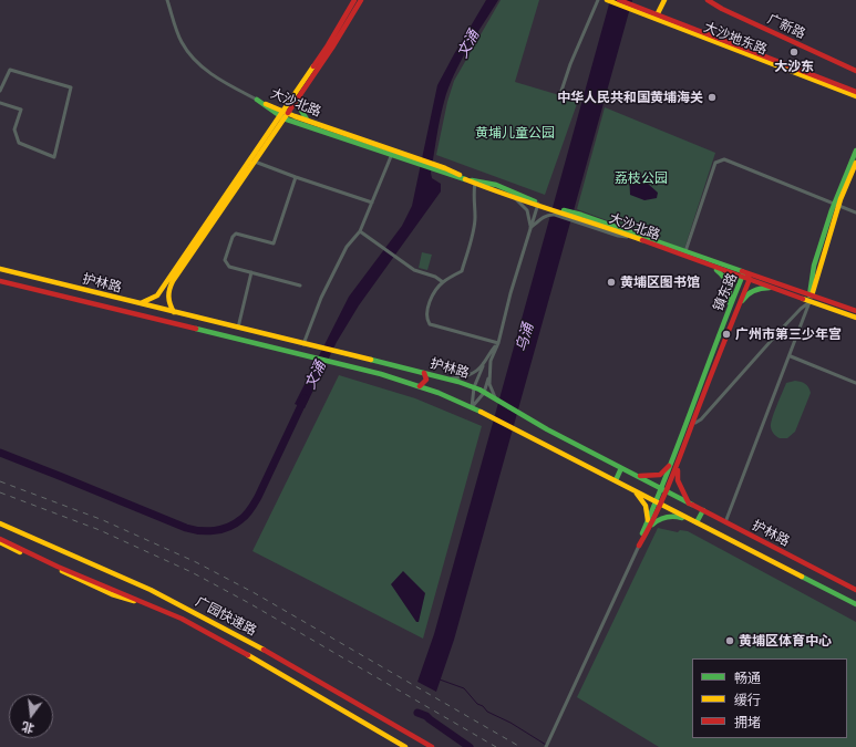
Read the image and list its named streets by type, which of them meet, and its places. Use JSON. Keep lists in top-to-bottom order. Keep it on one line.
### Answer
{"streets":{"main road":["广新路","大沙地东路","大沙北路","护林路","镇东路","广园快速路"]},"crossings":[["大沙北路","镇东路"],["护林路","镇东路"]],"water":["文涌","乌涌"],"parks":["黄埔儿童公园","荔枝公园"],"places":["大沙东","中华人民共和国黄埔海关","黄埔区图书馆","广州市第三少年宫","黄埔区体育中心"],"legend":["畅通","缓行","拥堵"],"north":"bottom"}
